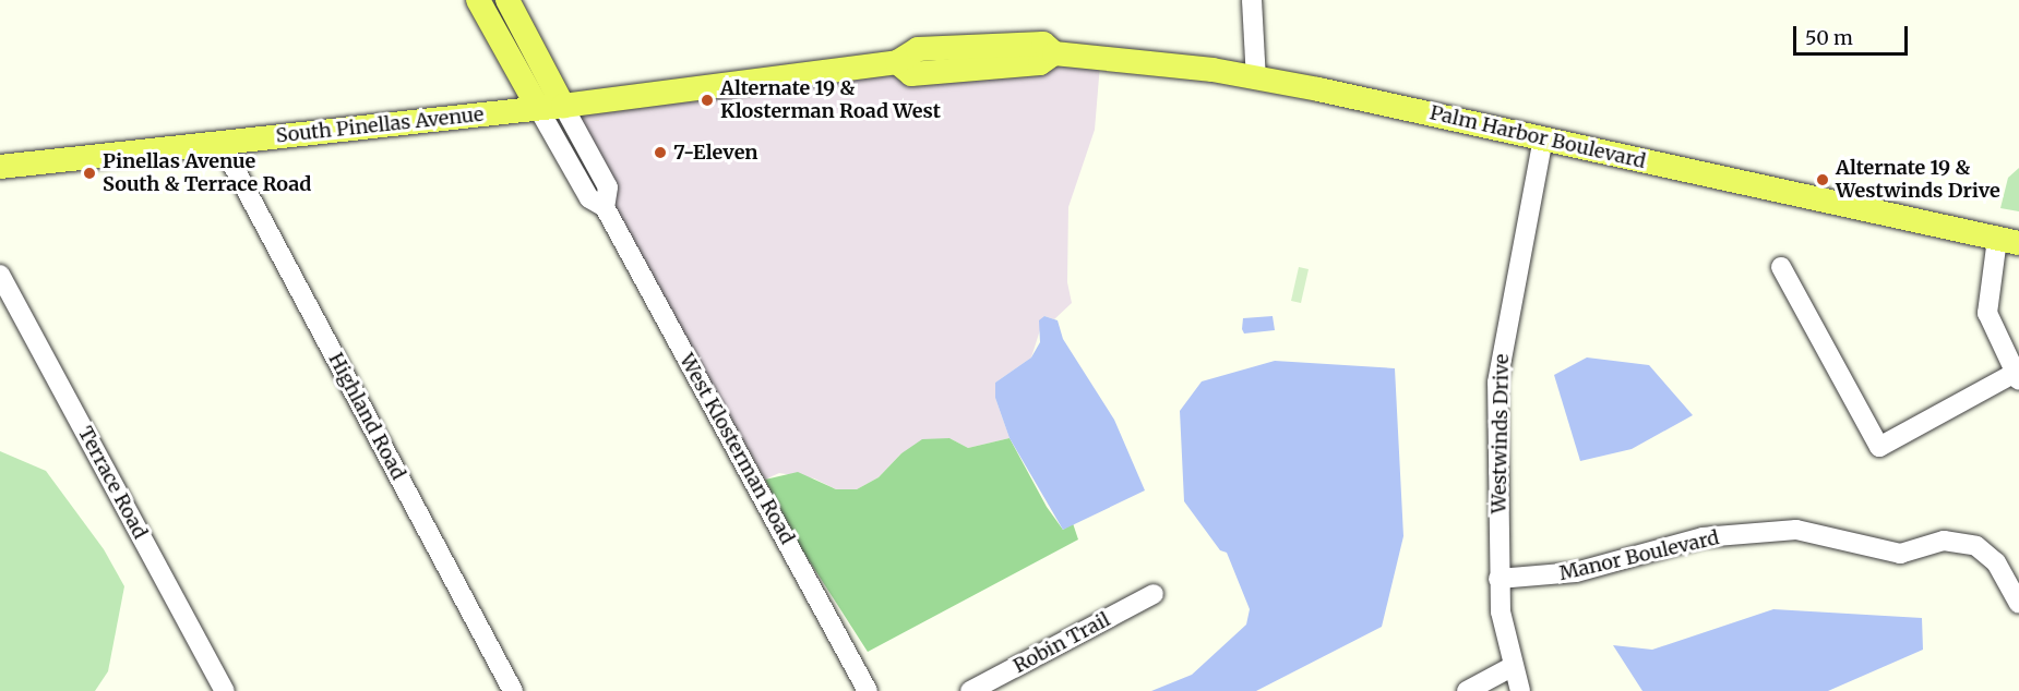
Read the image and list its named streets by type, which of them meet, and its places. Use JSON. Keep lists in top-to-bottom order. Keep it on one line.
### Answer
{"streets":{"main road":["South Pinellas Avenue","Palm Harbor Boulevard"],"street":["Highland Road","Westwinds Drive","West Klosterman Road","Terrace Road","Manor Boulevard","Robin Trail"]},"crossings":[["South Pinellas Avenue","Palm Harbor Boulevard"],["South Pinellas Avenue","Highland Road"],["South Pinellas Avenue","West Klosterman Road"],["Palm Harbor Boulevard","Westwinds Drive"],["Palm Harbor Boulevard","West Klosterman Road"],["Westwinds Drive","Manor Boulevard"]],"places":["Alternate 19 & Klosterman Road West","7-Eleven","Pinellas Avenue South & Terrace Road","Alternate 19 & Westwinds Drive"],"scale_bar":"50 m"}
